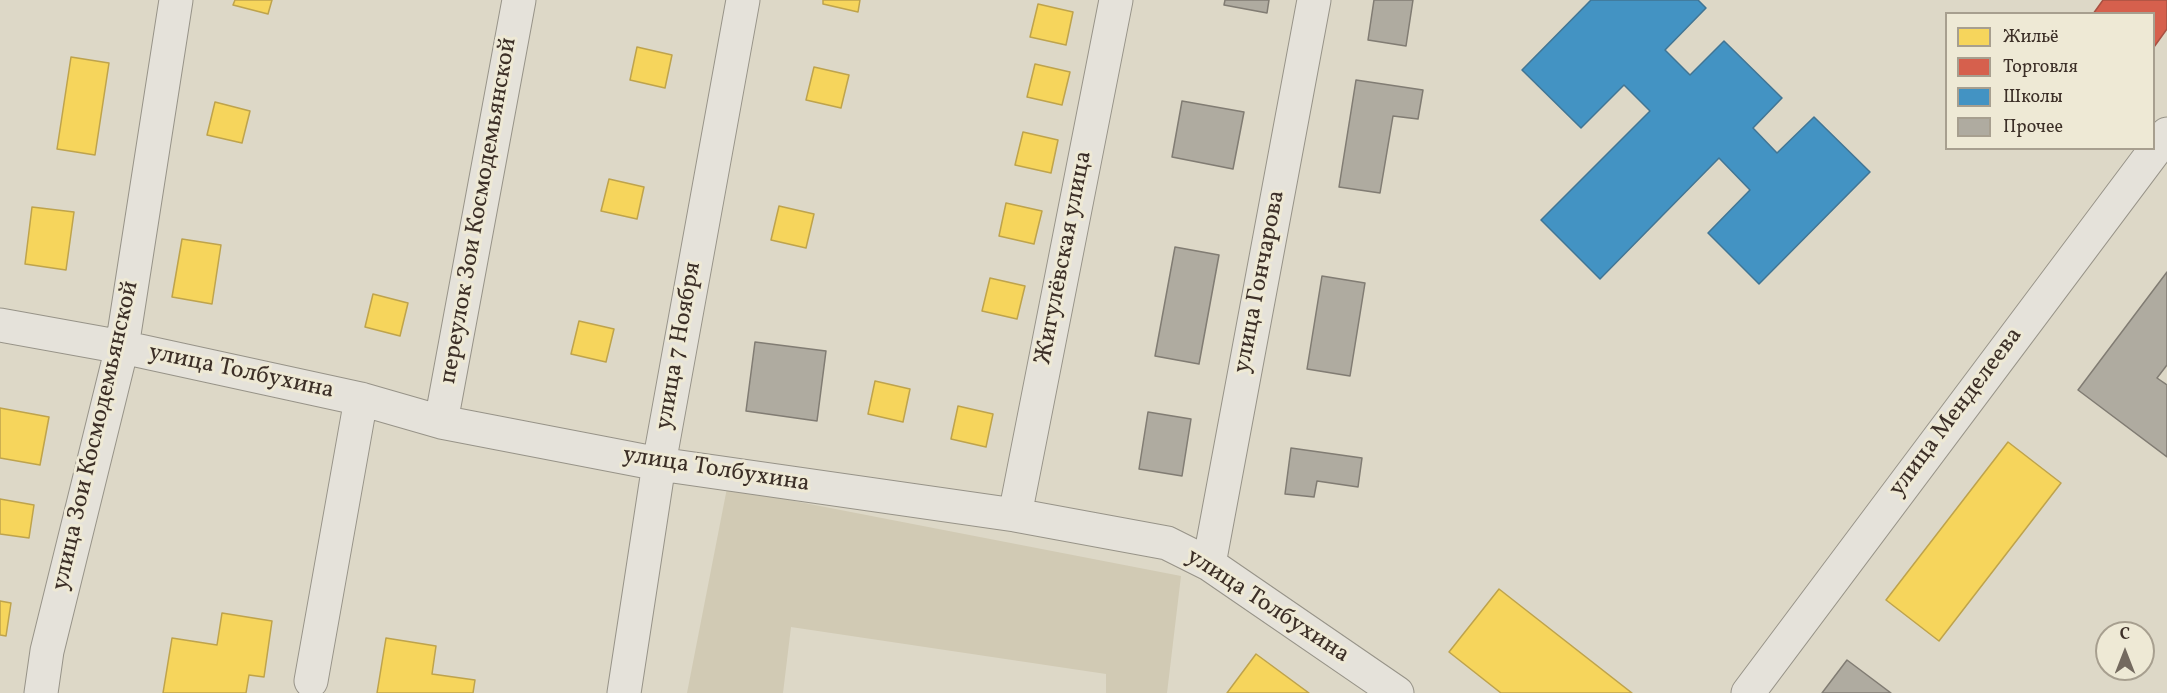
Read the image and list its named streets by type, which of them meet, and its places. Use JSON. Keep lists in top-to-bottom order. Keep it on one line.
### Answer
{"streets":{"street":["переулок Зои Космодемьянской","Жигулёвская улица","улица Гончарова","улица 7 Ноября","улица Толбухина","улица Менделеева","улица Зои Космодемьянской"]},"crossings":[["переулок Зои Космодемьянской","улица Толбухина"],["Жигулёвская улица","улица Толбухина"],["улица Гончарова","улица Толбухина"],["улица 7 Ноября","улица Толбухина"],["улица Толбухина","улица Зои Космодемьянской"]],"legend":["Жильё","Торговля","Школы","Прочее"],"north":"top"}
